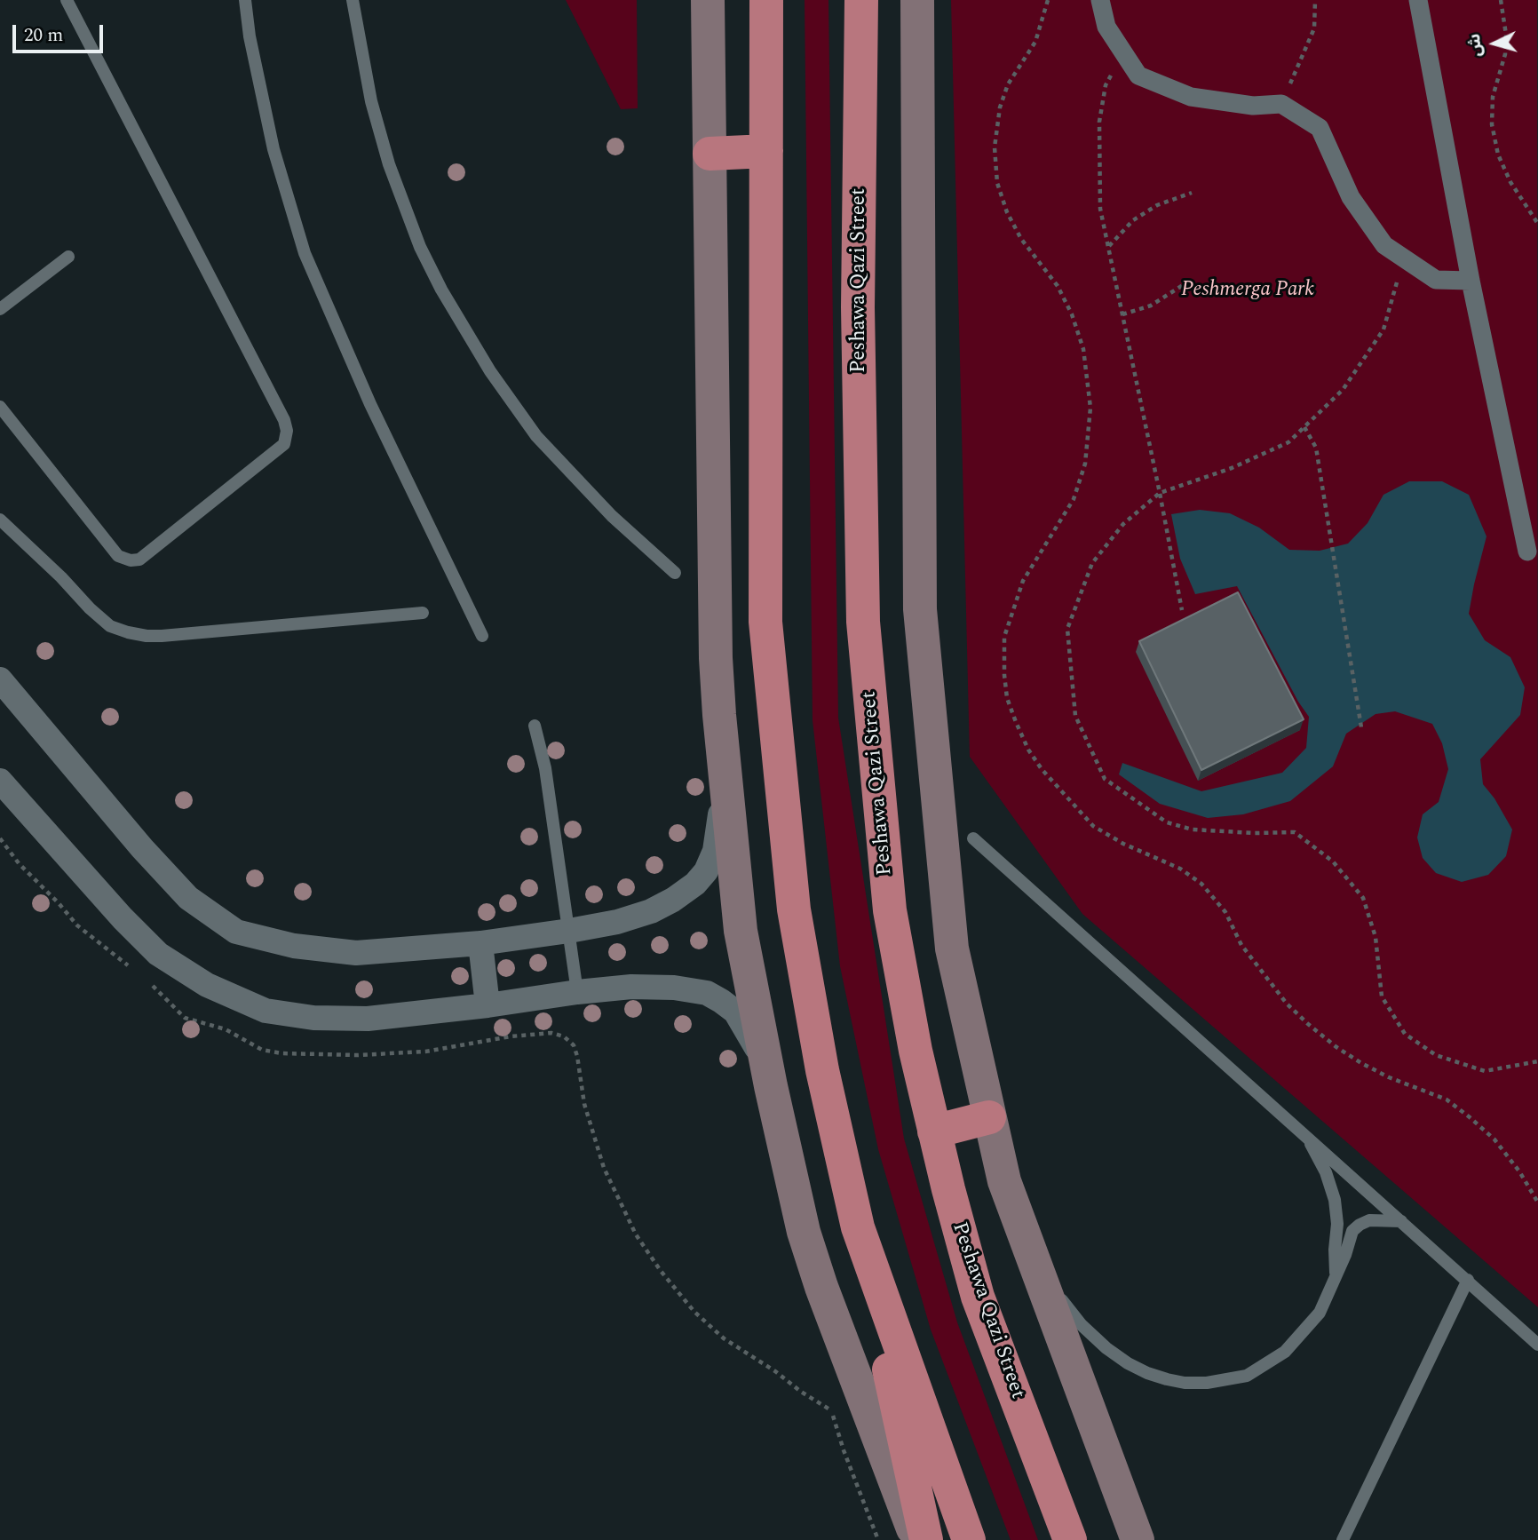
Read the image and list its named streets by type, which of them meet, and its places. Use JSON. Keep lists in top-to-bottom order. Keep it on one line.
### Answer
{"streets":{"highway":["Peshawa Qazi Street"]},"parks":["Peshmerga Park"],"scale_bar":"20 m","north":"left"}
